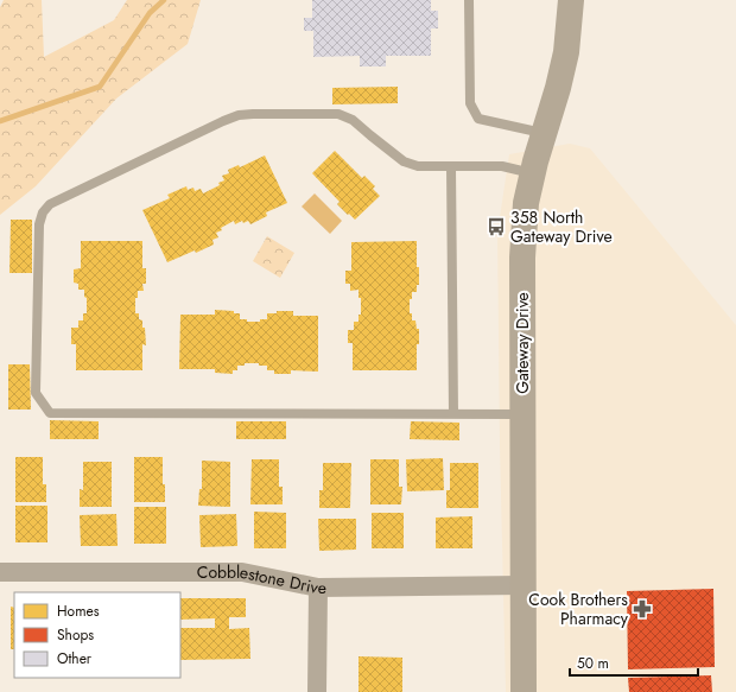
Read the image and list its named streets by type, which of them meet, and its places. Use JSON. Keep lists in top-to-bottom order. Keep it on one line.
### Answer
{"streets":{"main road":["Gateway Drive"],"street":["Cobblestone Drive"]},"crossings":[["Gateway Drive","Cobblestone Drive"]],"places":{"bus stop":["358 North Gateway Drive"],"pharmacy":["Cook Brothers Pharmacy"]},"legend":["Homes","Shops","Other"],"scale_bar":"50 m"}
